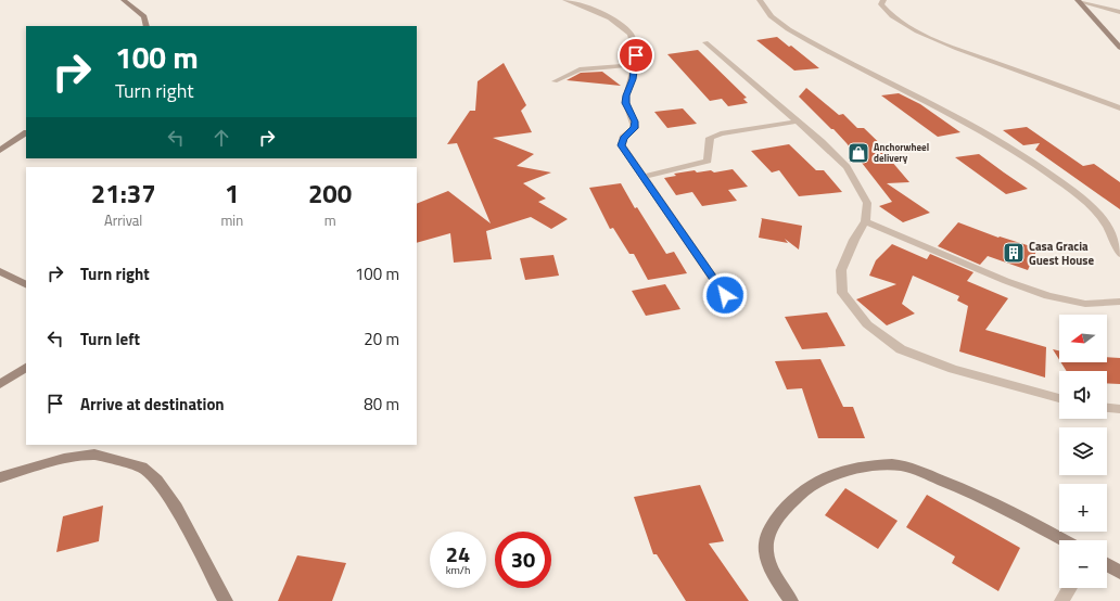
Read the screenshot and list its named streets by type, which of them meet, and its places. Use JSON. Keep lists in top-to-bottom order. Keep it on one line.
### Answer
{"places":{"shop":["Anchorwheel delivery"],"building":["Casa Gracia Guest House"]},"north":"left","page":{"turn":["100 m","Turn right"],"eta":["21:37","Arrival","1","min","200","m"],"list":[{"name":"Turn right","value":"100 m"},{"name":"Turn left","value":"20 m"},{"name":"Arrive at destination","value":"80 m"}],"map_buttons":["+","−"],"speed":"24 km/h","limit":"30"}}
